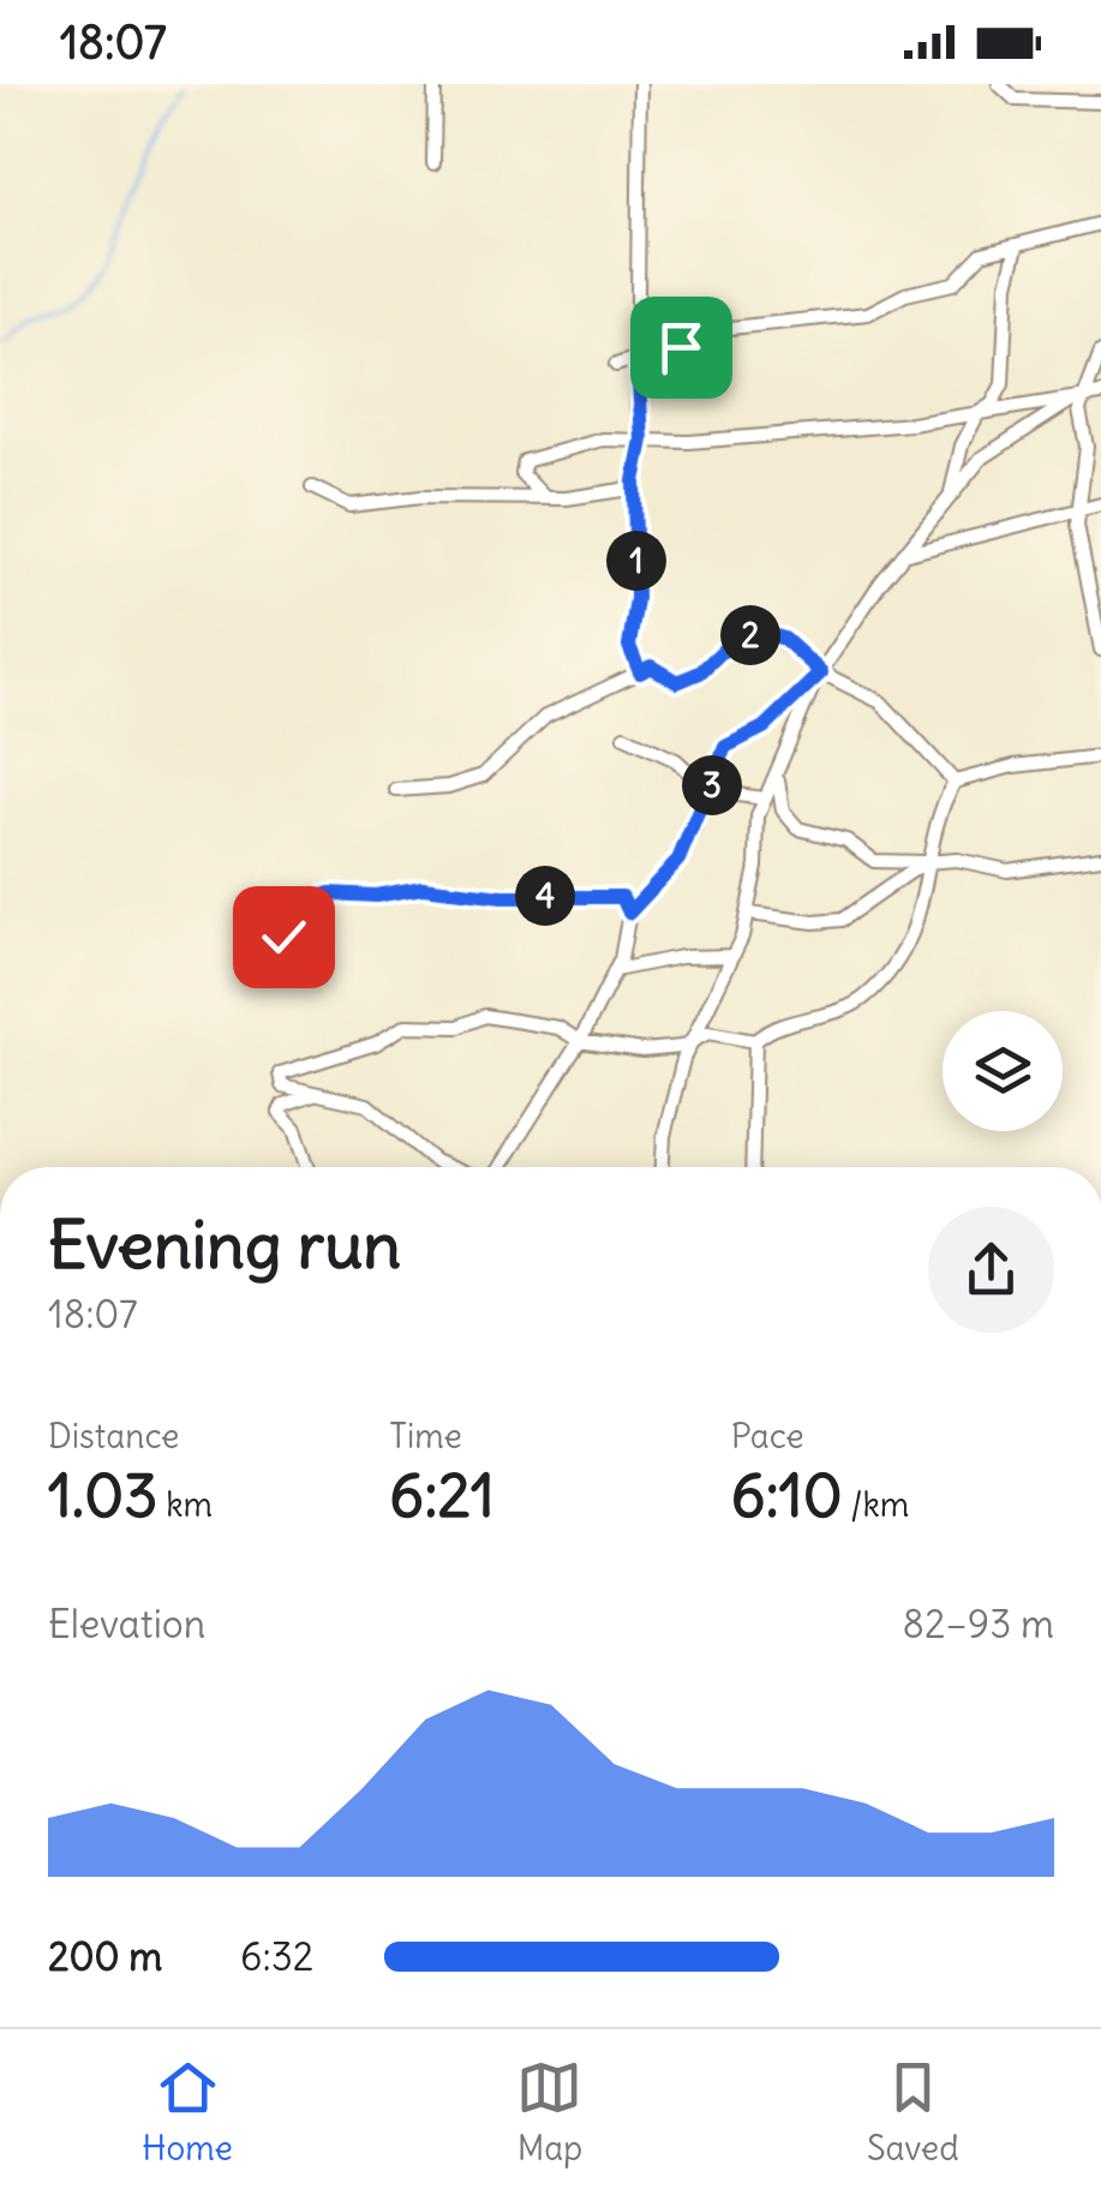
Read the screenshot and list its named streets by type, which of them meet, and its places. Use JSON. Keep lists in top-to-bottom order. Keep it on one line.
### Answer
{"page":{"status":"18:07","pins":["1","2","3","4"],"heading":["Evening run","18:07"],"stats":[["Distance","1.03 km"],["Time","6:21"],["Pace","6:10 /km"]],"chart":["Elevation","82–93 m"],"list":[{"name":"200 m","note":"6:32"}],"tabs":["Home","Map","Saved"]}}
